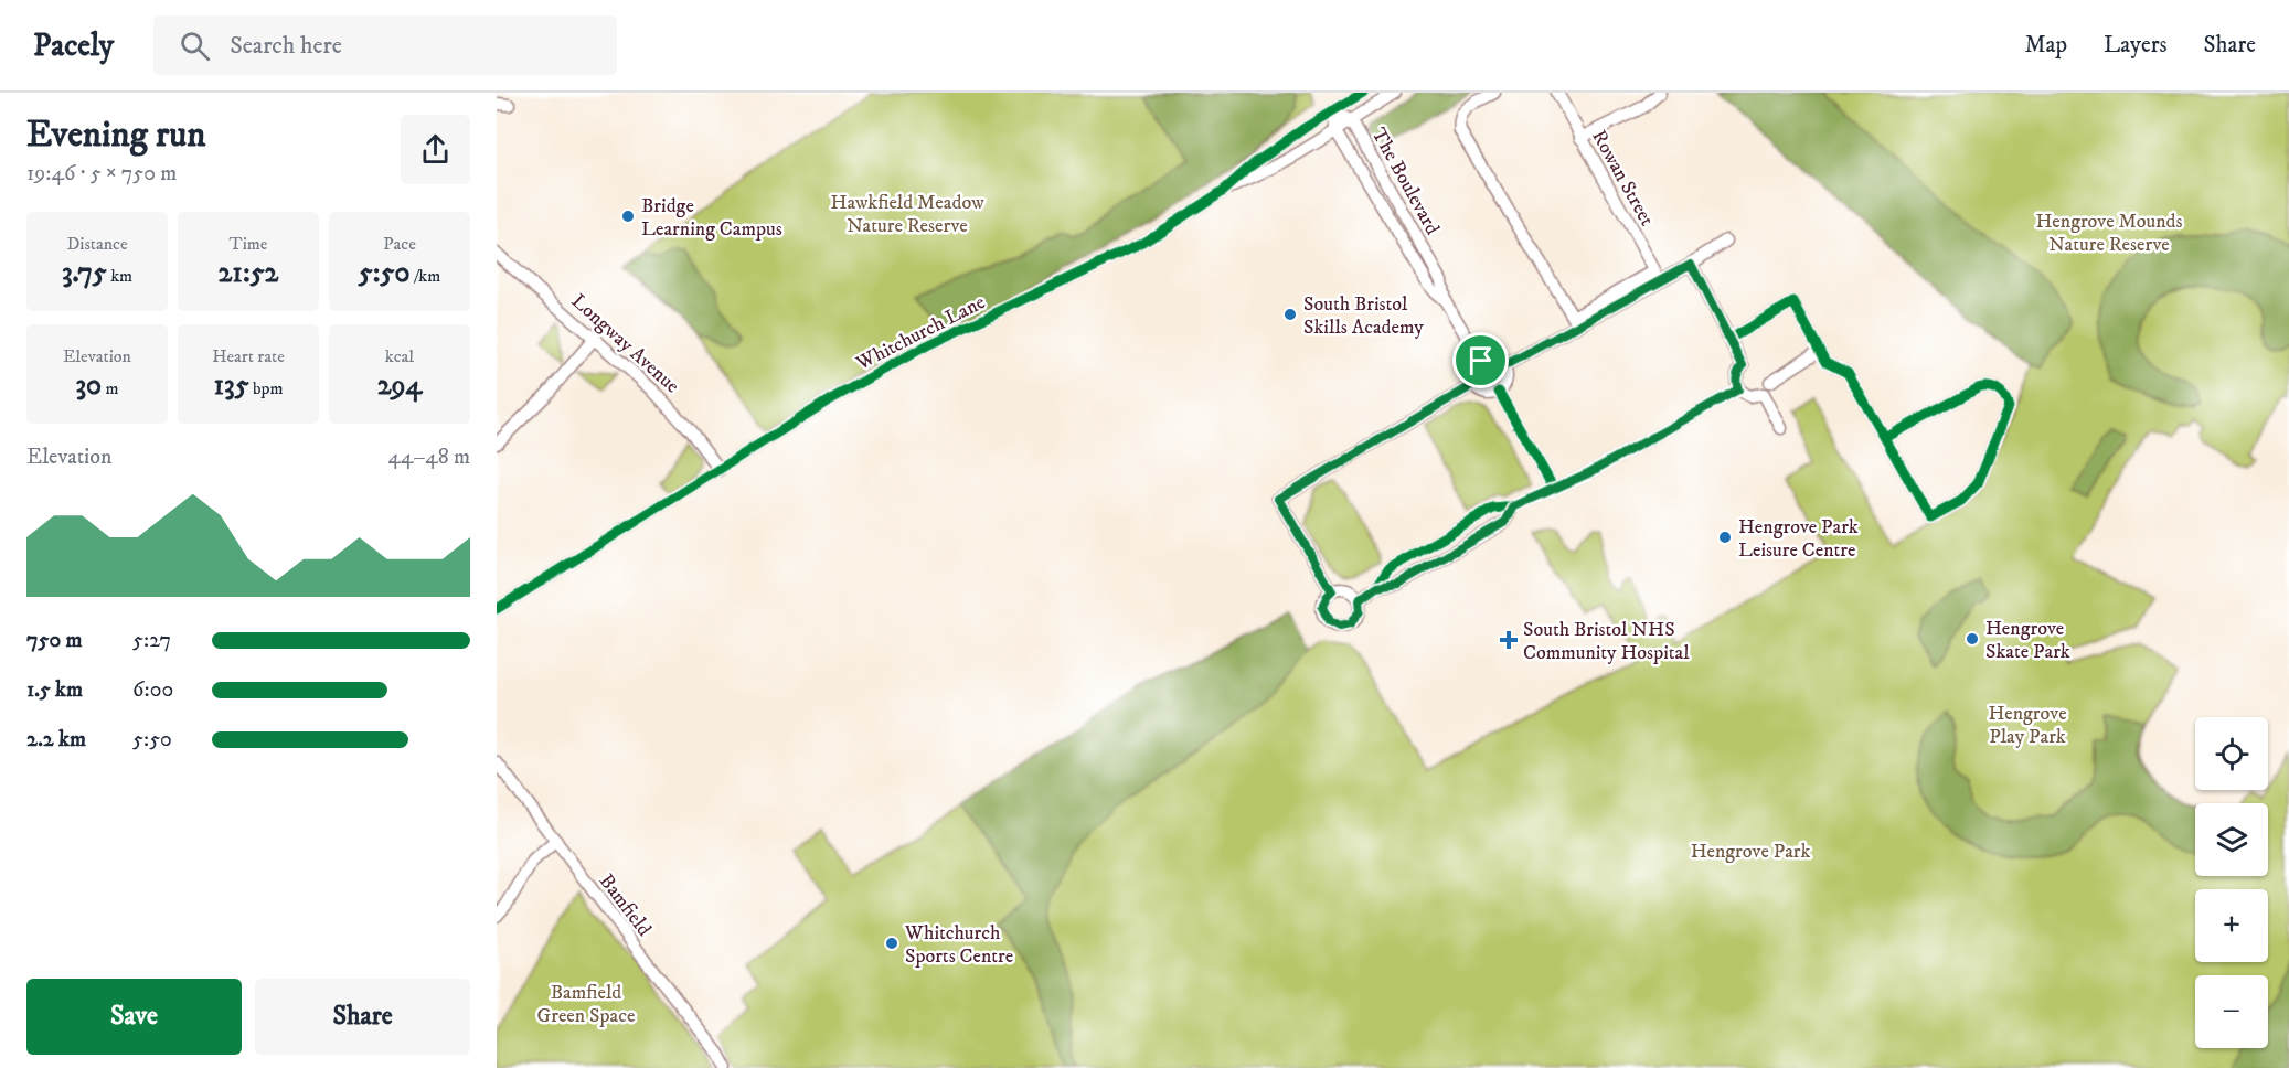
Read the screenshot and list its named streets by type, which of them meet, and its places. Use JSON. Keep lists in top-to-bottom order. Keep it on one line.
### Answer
{"streets":{"street":["Rowan Street","The Boulevard","Whitchurch Lane","Longway Avenue","Bamfield"]},"crossings":[["The Boulevard","Whitchurch Lane"],["Whitchurch Lane","Longway Avenue"]],"parks":["Hawkfield Meadow Nature Reserve","Hengrove Mounds Nature Reserve","Hengrove Play Park","Hengrove Park","Bamfield Green Space"],"places":{"other":["Bridge Learning Campus","South Bristol Skills Academy","Hengrove Park Leisure Centre","Hengrove Skate Park","Whitchurch Sports Centre"],"health":["South Bristol NHS Community Hospital"]},"page":{"header":"Pacely","search":"Search here","nav":["Map","Layers","Share"],"heading":["Evening run","19:46 · 5 × 750 m"],"stats":[["Distance","3.75 km"],["Time","21:52"],["Pace","5:50 /km"],["Elevation","30 m"],["Heart rate","135 bpm"],["kcal","294"]],"chart":["Elevation","44–48 m"],"list":[{"name":"750 m","note":"5:27"},{"name":"1.5 km","note":"6:00"},{"name":"2.2 km","note":"5:50"}],"map_buttons":["+","−"],"buttons":["Save","Share"]}}
